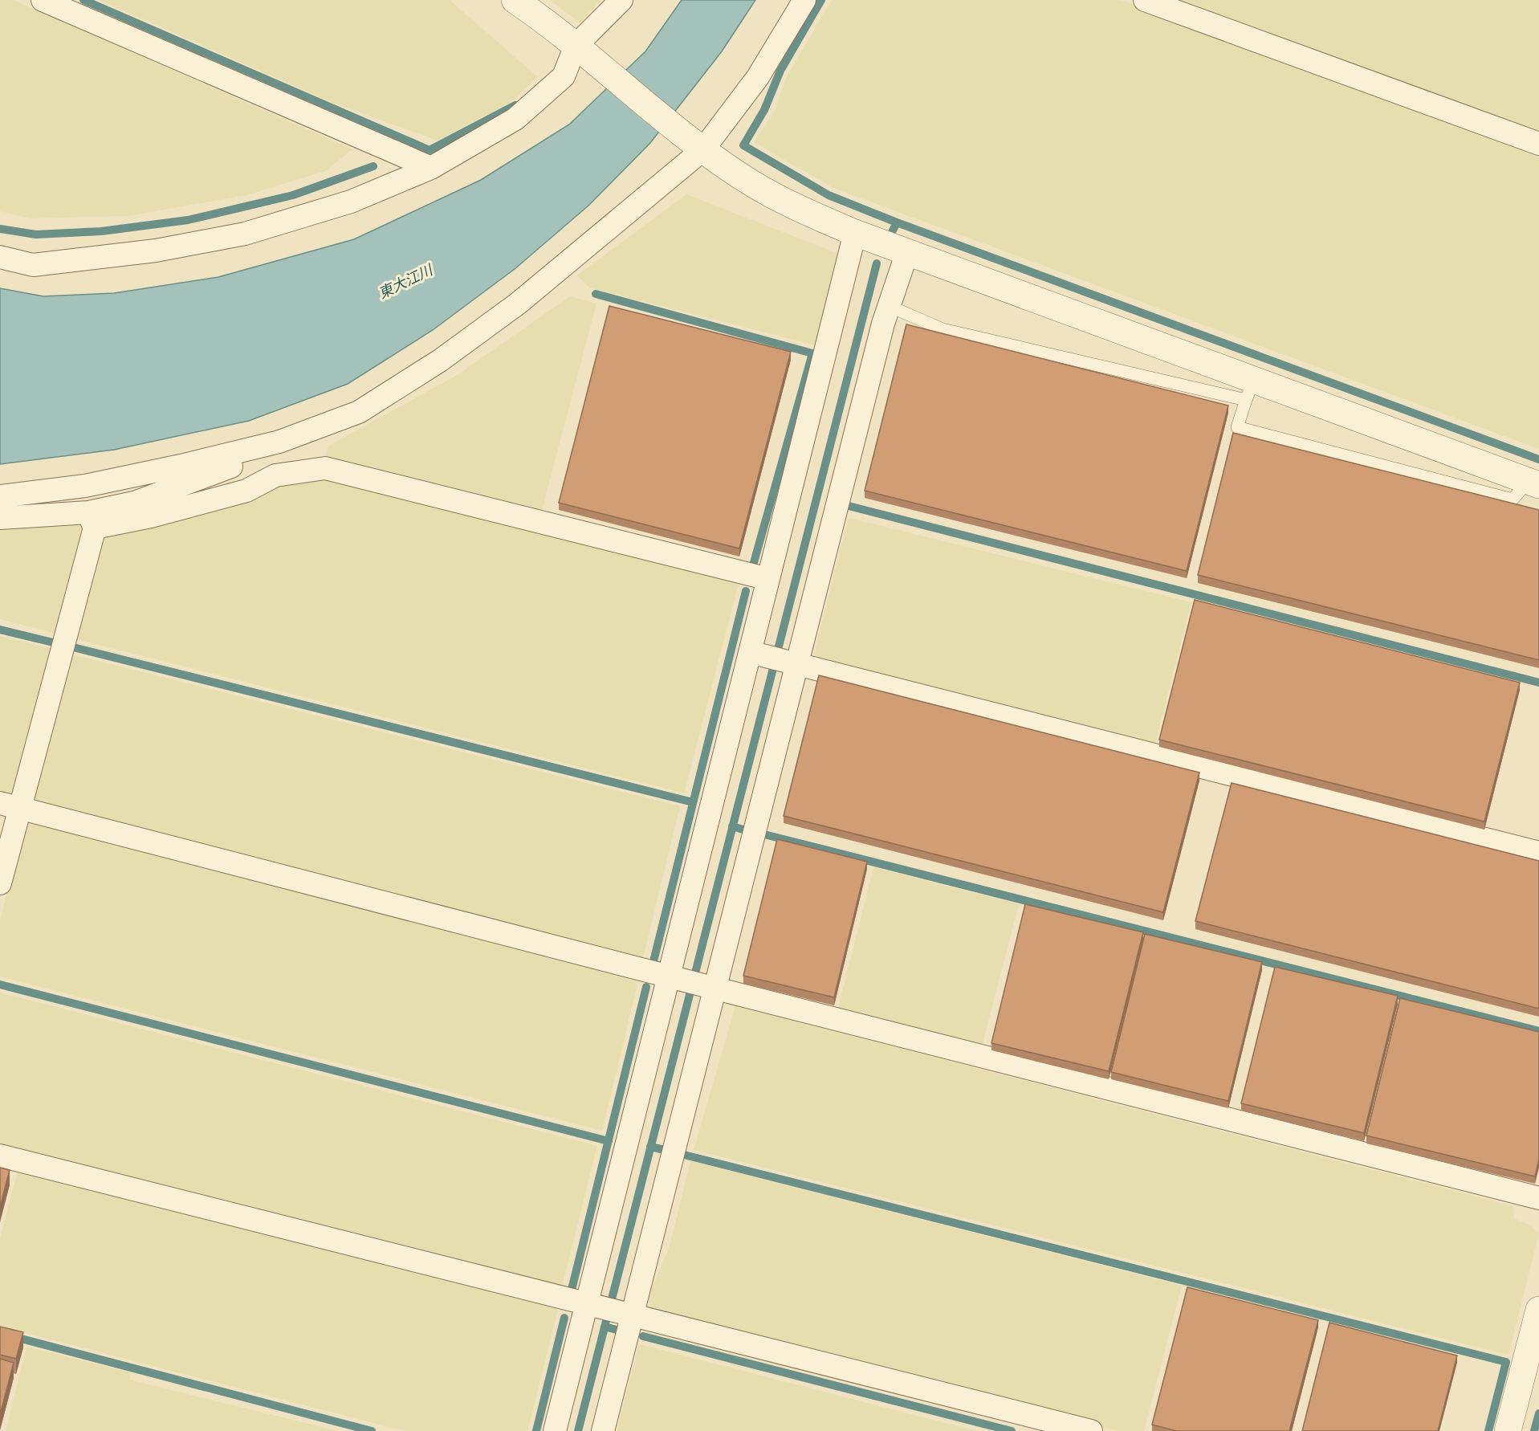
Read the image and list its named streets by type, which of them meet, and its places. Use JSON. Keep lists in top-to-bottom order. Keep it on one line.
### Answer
{"water":["東大江川"]}
